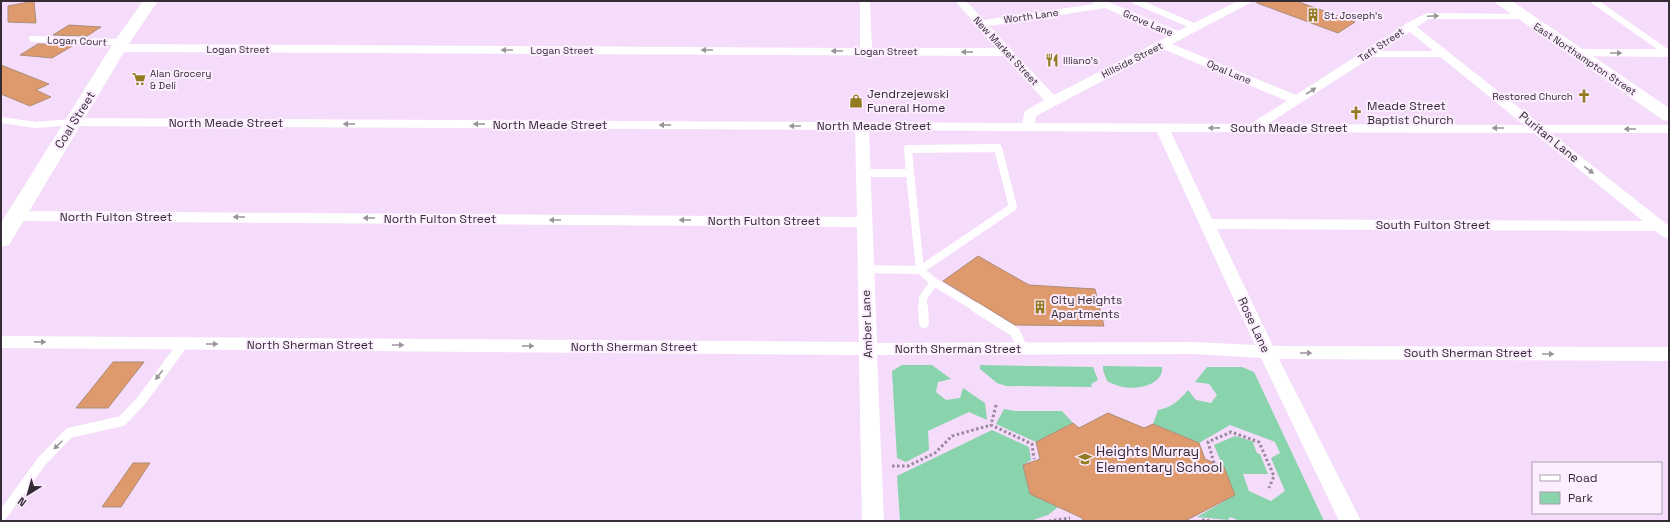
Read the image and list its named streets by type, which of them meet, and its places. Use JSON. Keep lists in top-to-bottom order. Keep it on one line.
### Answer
{"streets":{"main road":["East Northampton Street","Coal Street"],"street":["Worth Lane","Grove Lane","Taft Street","Logan Street","New Market Street","Hillside Street","Opal Lane","North Meade Street","South Meade Street","Puritan Lane","North Fulton Street","South Fulton Street","Amber Lane","Rose Lane","North Sherman Street","South Sherman Street"],"lane":["Logan Court"]},"crossings":[["Worth Lane","Grove Lane"],["Worth Lane","New Market Street"],["Grove Lane","Hillside Street"],["Logan Court","Logan Street"],["Logan Court","Coal Street"],["Taft Street","East Northampton Street"],["Taft Street","Opal Lane"],["Taft Street","South Meade Street"],["Taft Street","Puritan Lane"],["Logan Street","New Market Street"],["Logan Street","Coal Street"],["New Market Street","Hillside Street"],["Hillside Street","Opal Lane"],["Hillside Street","North Meade Street"],["Hillside Street","South Meade Street"],["Coal Street","North Meade Street"],["Coal Street","North Fulton Street"],["North Meade Street","South Meade Street"],["North Meade Street","Amber Lane"],["South Meade Street","Puritan Lane"],["South Meade Street","Rose Lane"],["Puritan Lane","South Fulton Street"],["North Fulton Street","Amber Lane"],["South Fulton Street","Rose Lane"],["Amber Lane","North Sherman Street"],["Rose Lane","North Sherman Street"],["Rose Lane","South Sherman Street"],["North Sherman Street","South Sherman Street"]],"one_way":["Taft Street","Logan Street","North Meade Street","South Meade Street","Puritan Lane","North Fulton Street","North Sherman Street","South Sherman Street"],"places":{"building":["St. Joseph's","City Heights Apartments"],"restaurant":["Illiano's"],"supermarket":["Alan Grocery & Deli"],"church":["Restored Church","Meade Street Baptist Church"],"shop":["Jendrzejewski Funeral Home"],"school or university":["Heights Murray Elementary School"]},"legend":["Road","Park"],"north":"bottom left"}
